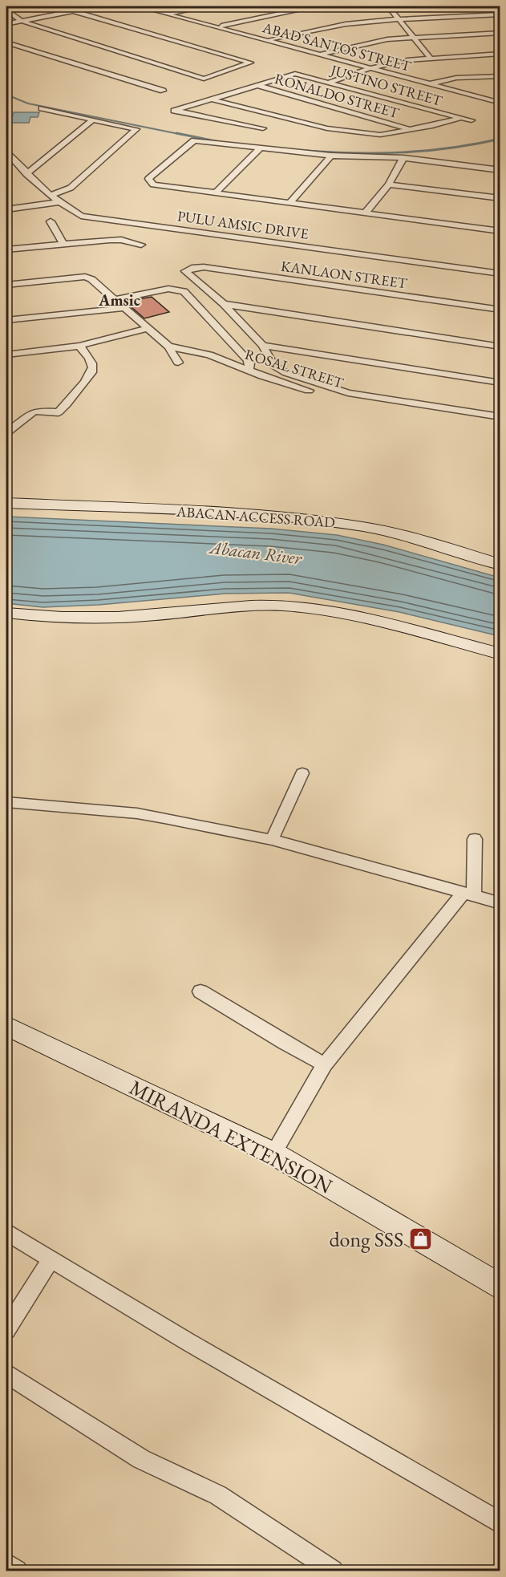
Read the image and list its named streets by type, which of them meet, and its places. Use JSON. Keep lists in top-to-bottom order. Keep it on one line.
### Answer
{"streets":{"street":["ABAD SANTOS STREET","JUSTINO STREET","RONALDO STREET","PULU AMSIC DRIVE","KANLAON STREET","ROSAL STREET","ABACAN ACCESS ROAD","MIRANDA EXTENSION"]},"crossings":[["JUSTINO STREET","RONALDO STREET"]],"districts":["Amsic"],"water":["Abacan River"],"places":{"shop":["dong SSS"]}}
